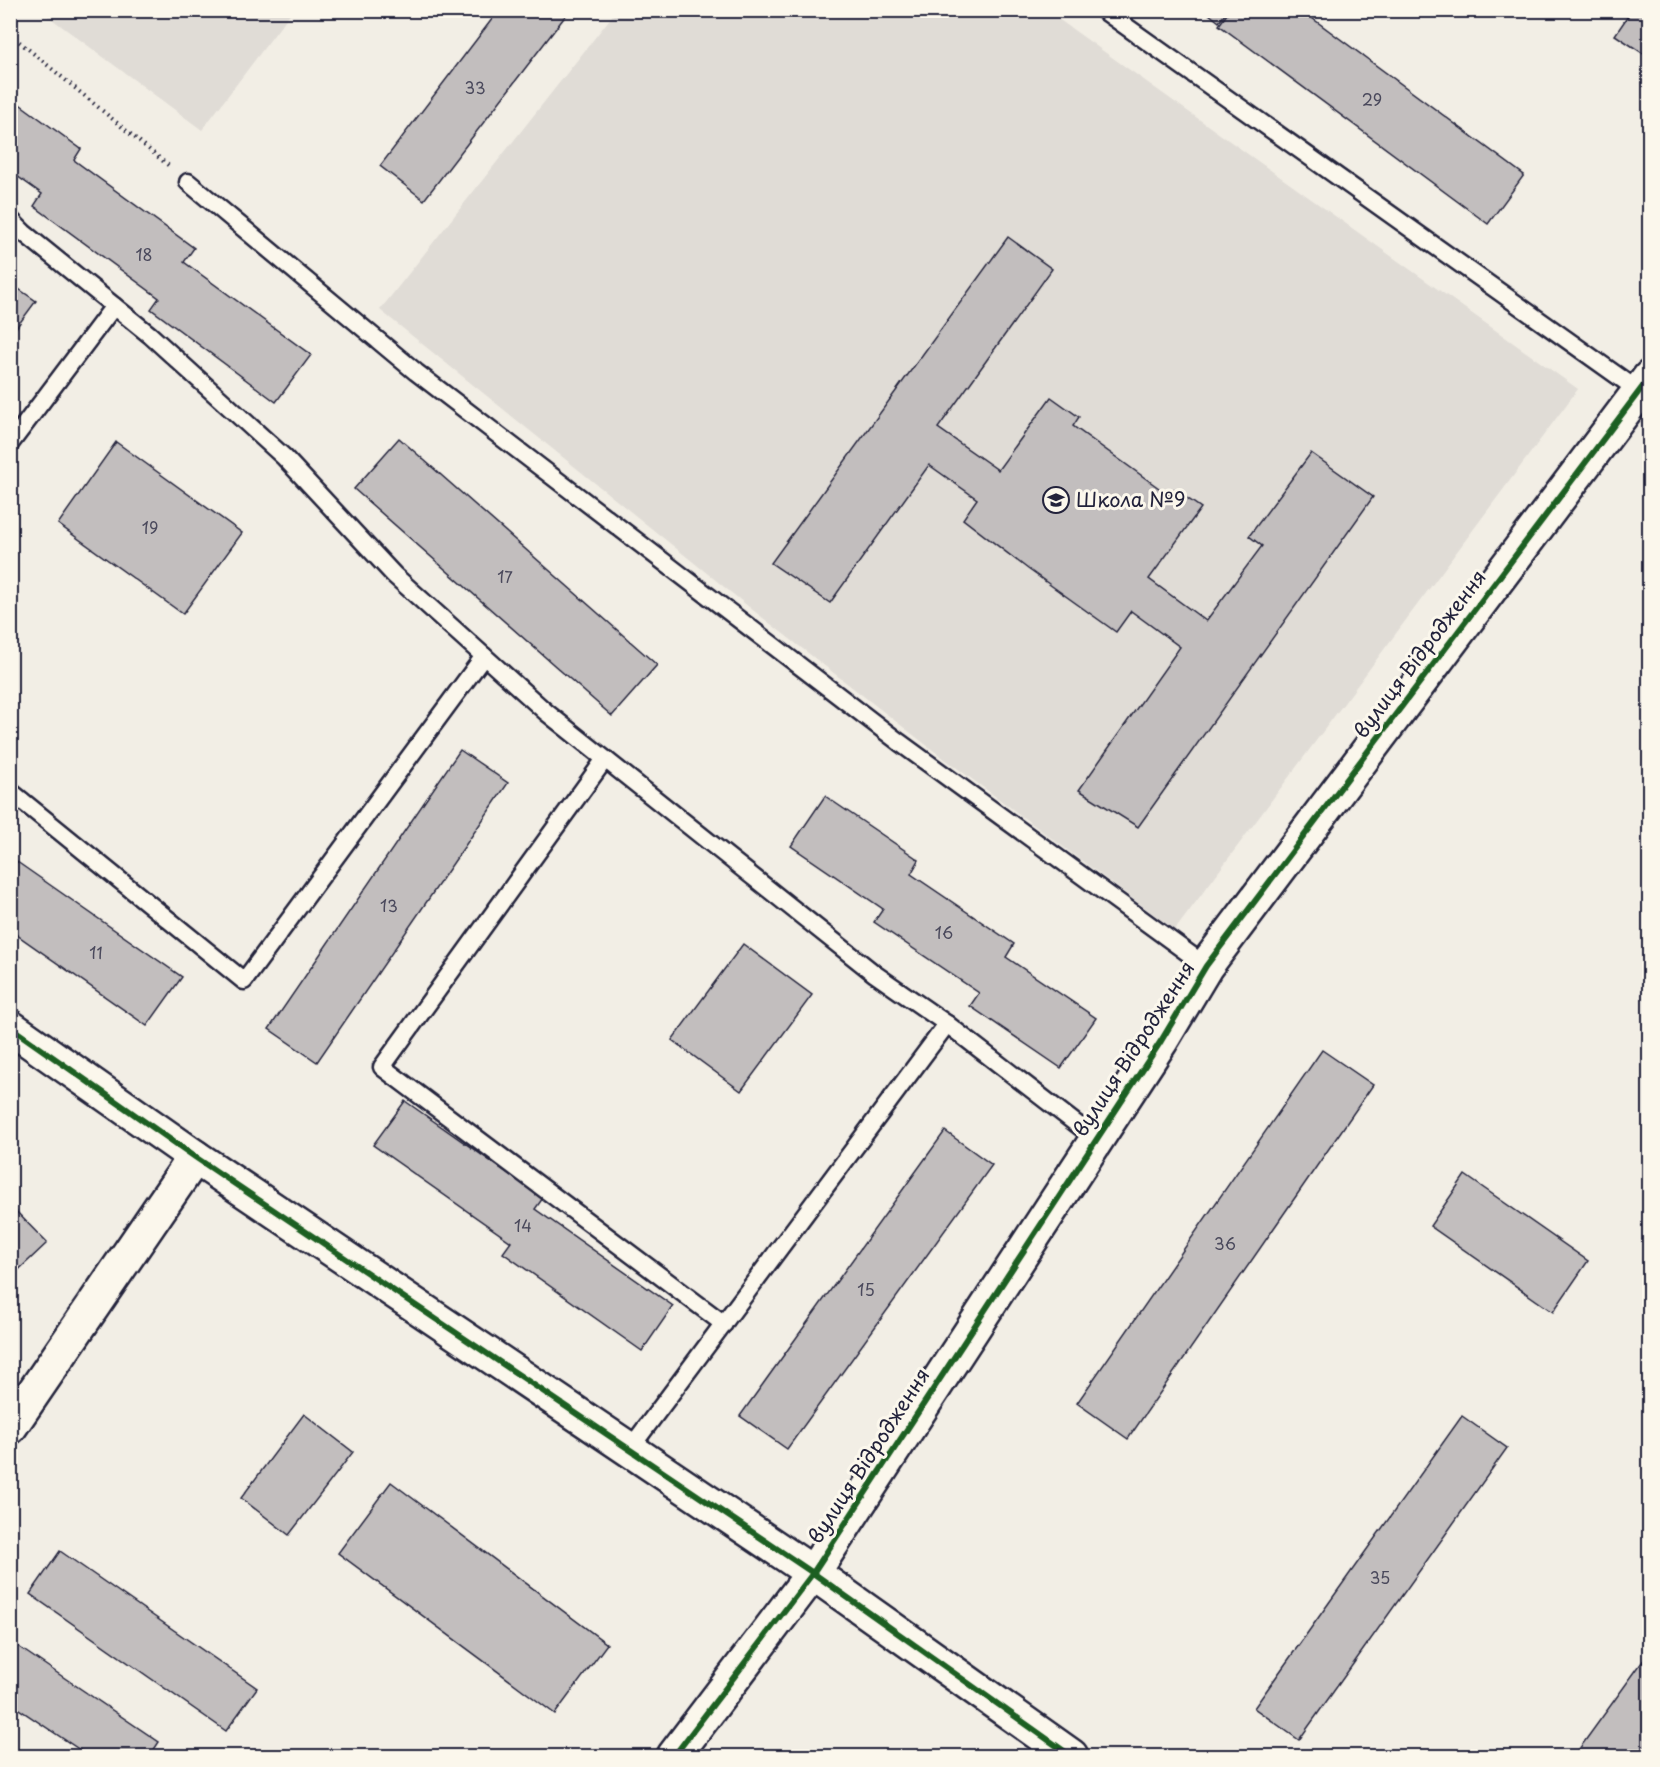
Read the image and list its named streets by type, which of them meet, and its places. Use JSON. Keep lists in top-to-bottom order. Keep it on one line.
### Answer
{"streets":{"street":["вулиця Відродження"]},"places":{"school or university":["Школа №9"]},"house_numbers":["33","29","18","19","17","13","16","11","14","36","15","35"]}
